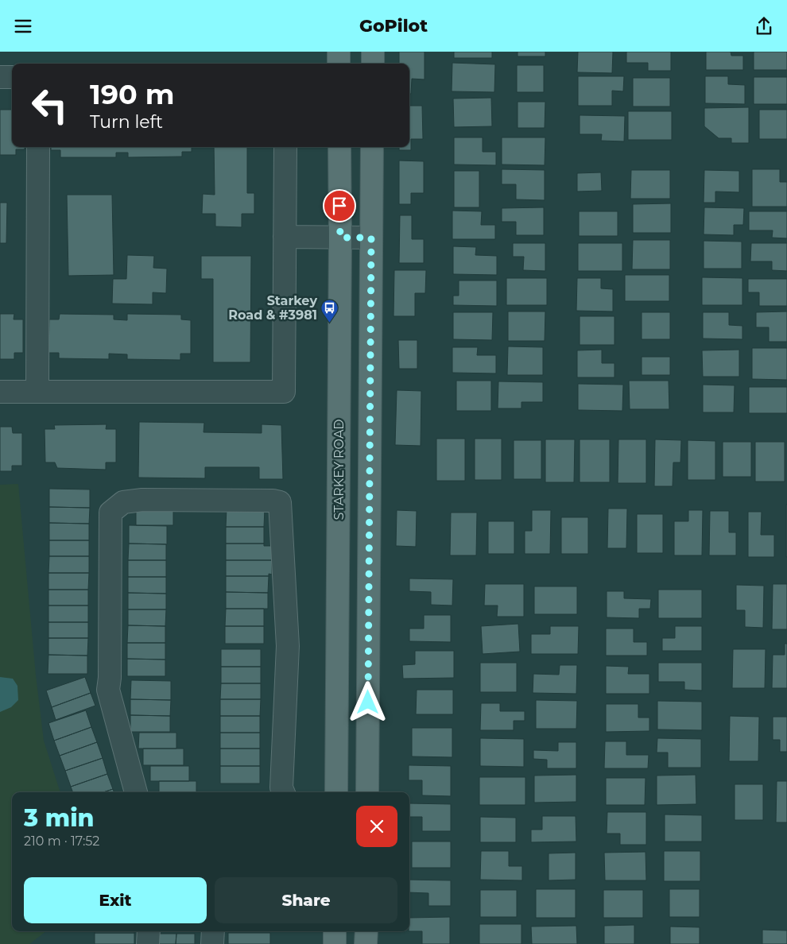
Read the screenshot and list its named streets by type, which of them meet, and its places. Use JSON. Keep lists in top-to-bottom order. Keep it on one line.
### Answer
{"streets":{"main road":["STARKEY ROAD"]},"places":{"bus stop":["Starkey Road & #3981"]},"page":{"header":"GoPilot","turn":["190 m","Turn left"],"heading":["3 min","210 m · 17:52"],"buttons":["Exit","Share"]}}
